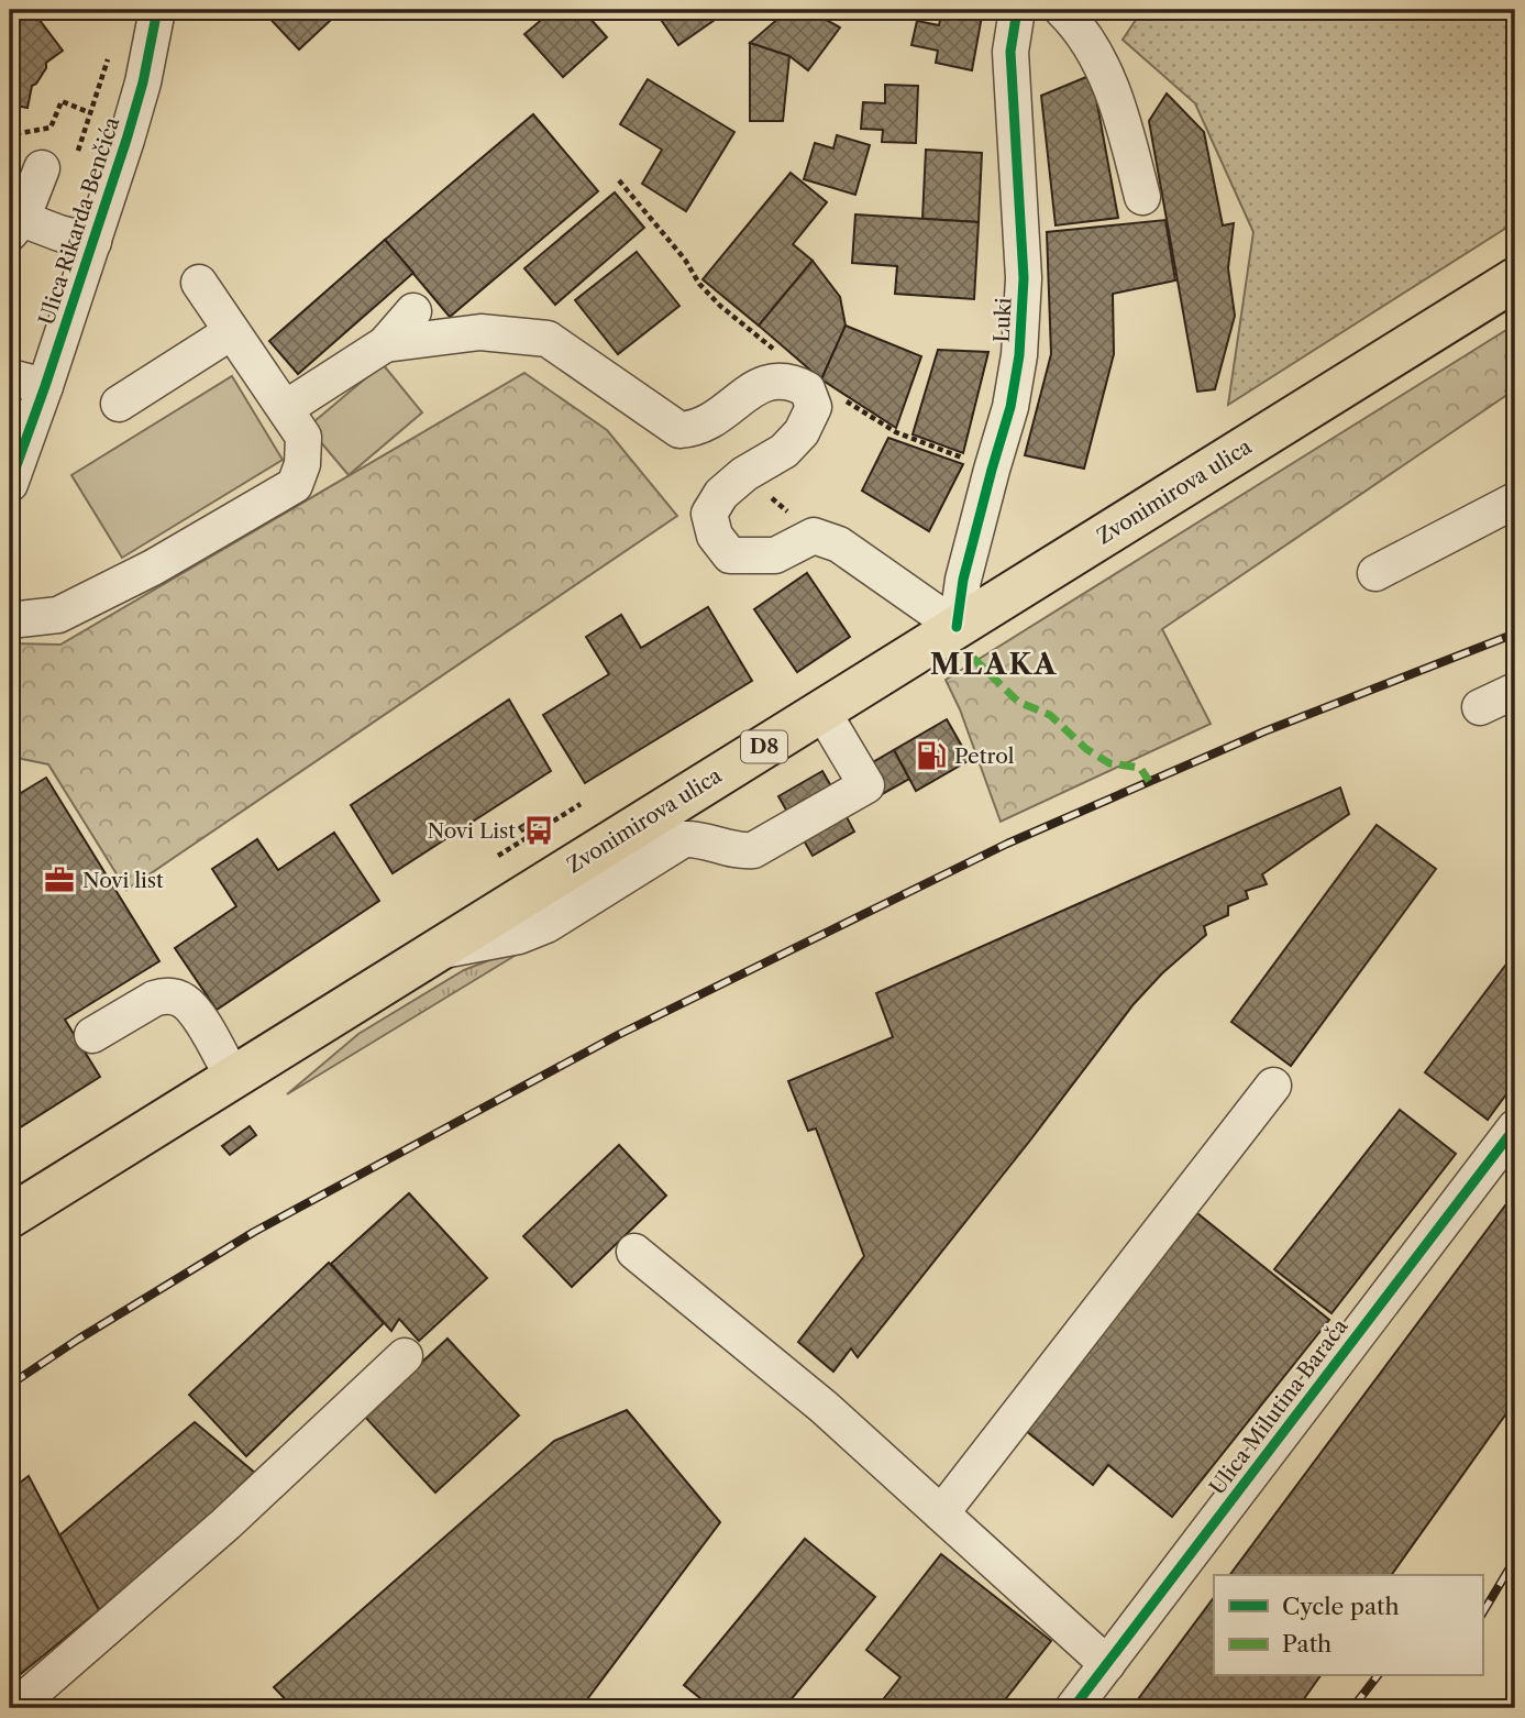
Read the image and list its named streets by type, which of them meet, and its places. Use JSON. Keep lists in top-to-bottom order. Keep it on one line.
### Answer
{"streets":{"main road":["Zvonimirova ulica","D8"],"street":["Ulica Rikarda Benčića","Luki","Ulica Milutina Barača"]},"crossings":[["Luki","Zvonimirova ulica"]],"districts":["MLAKA"],"places":{"fuel station":["Petrol"],"bus stop":["Novi List"],"office":["Novi list"]},"legend":["Cycle path","Path"]}
